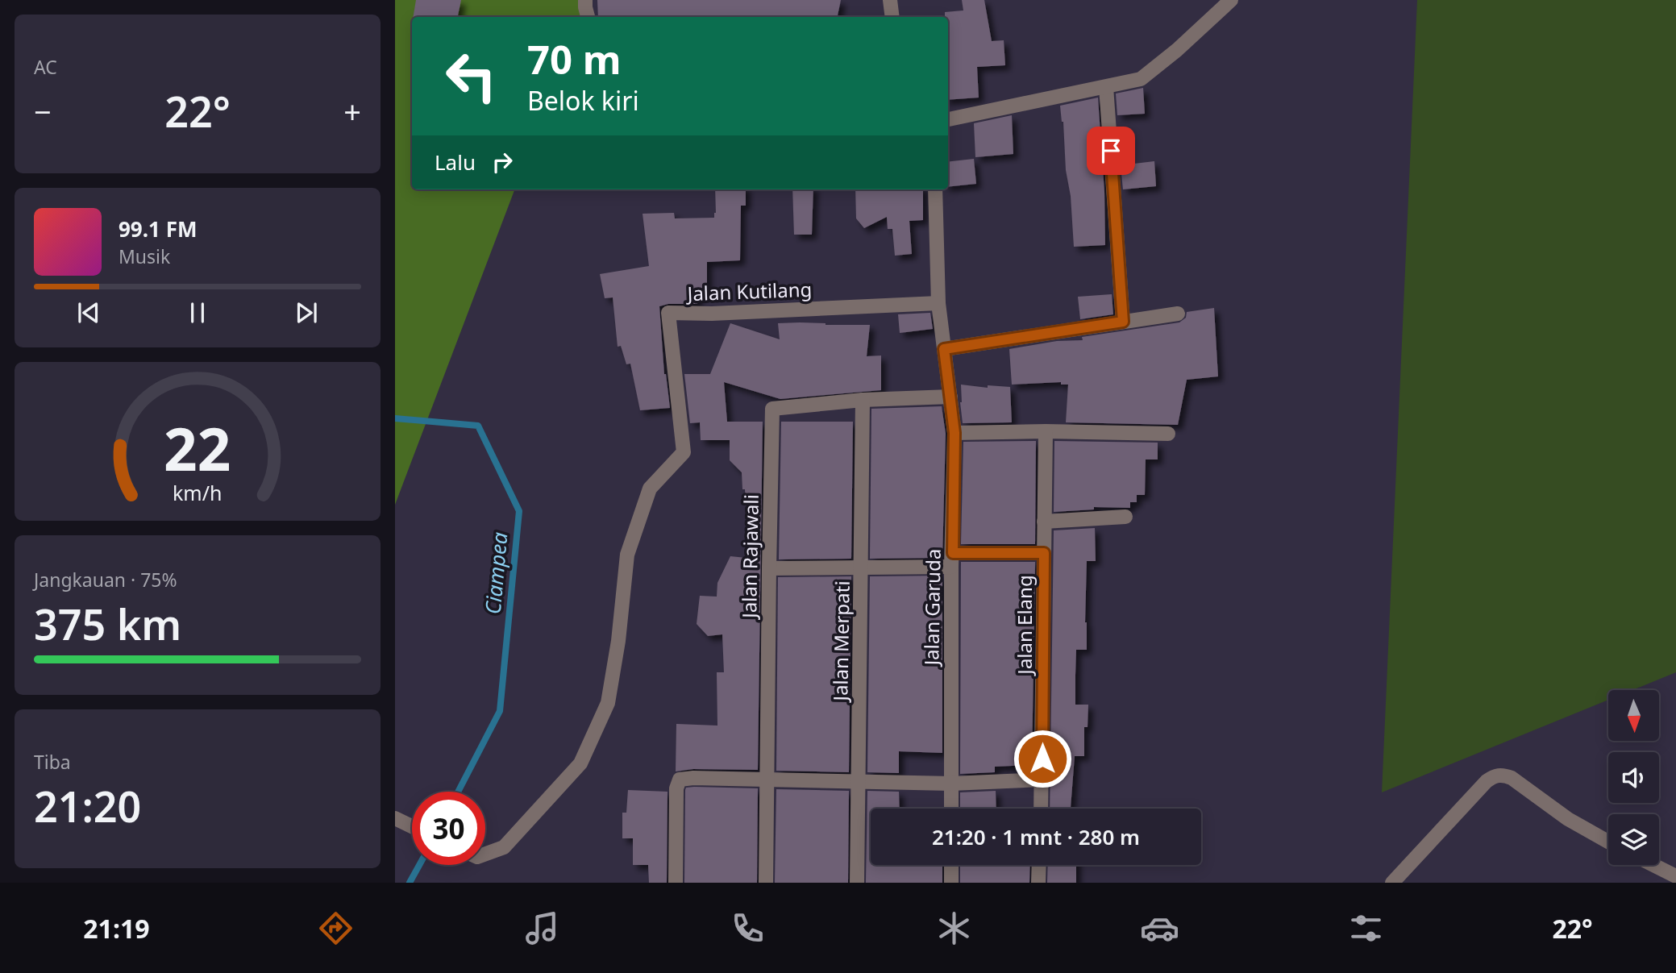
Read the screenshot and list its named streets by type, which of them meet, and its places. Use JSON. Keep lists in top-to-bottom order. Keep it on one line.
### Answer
{"streets":{"street":["Jalan Kutilang","Jalan Rajawali","Jalan Garuda","Jalan Elang","Jalan Merpati"]},"crossings":[["Jalan Kutilang","Jalan Garuda"],["Jalan Rajawali","Jalan Garuda"],["Jalan Rajawali","Jalan Merpati"]],"water":["Ciampea"],"north":"bottom","page":{"tile":["AC",["Jangkauan · 75%","375 km"],["Tiba","21:20"]],"turn":["70 m","Belok kiri"],"heat":["−","22°","+"],"then":"Lalu","song":["99.1 FM","Musik"],"limit":"30","trip":"21:20 · 1 mnt · 280 m","tabs":["21:19","22°"],"gauge":["22","km/h"]}}
